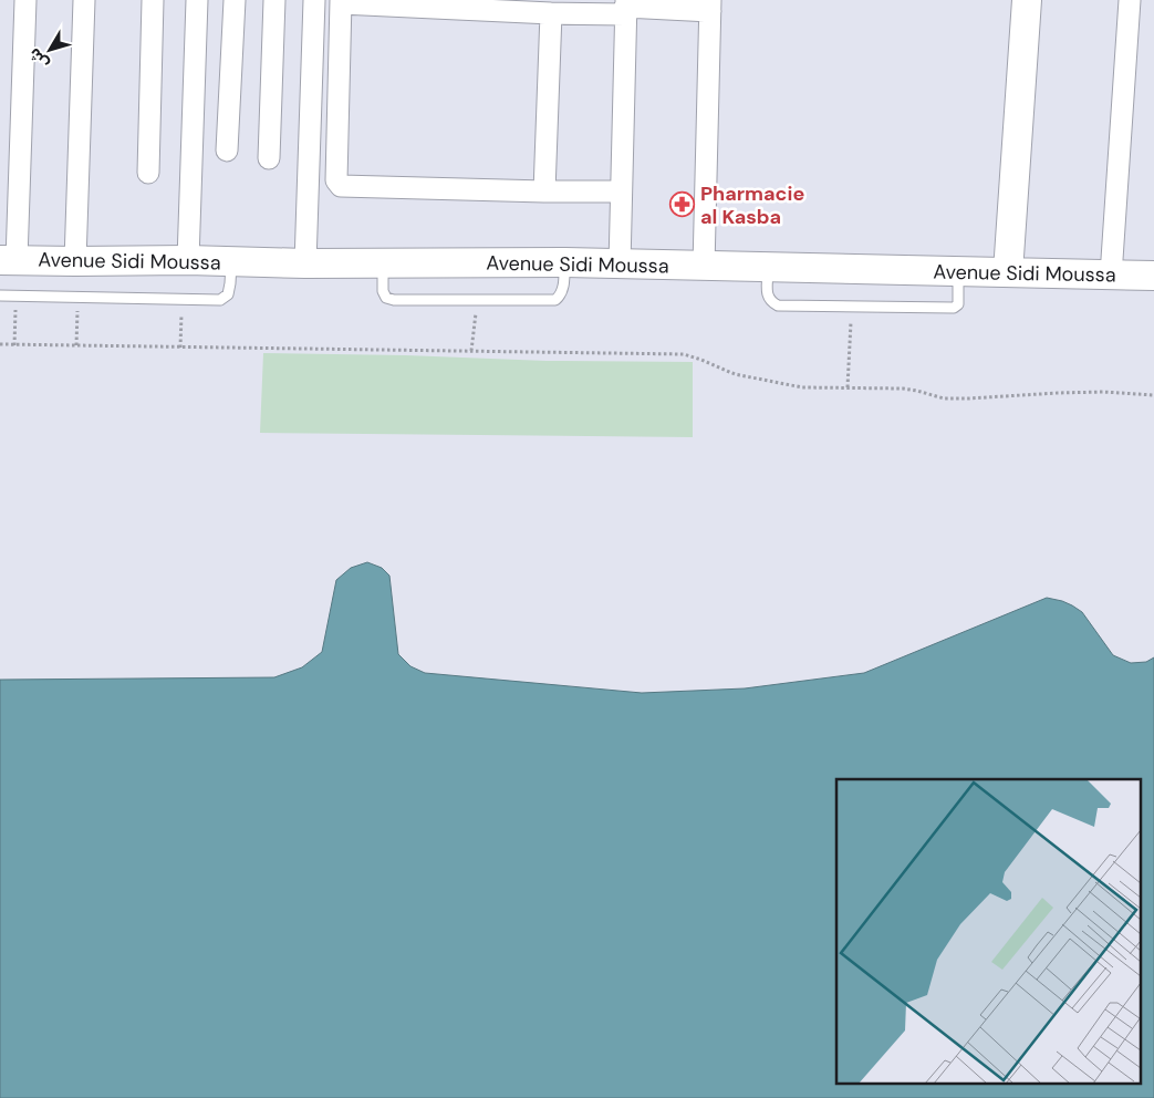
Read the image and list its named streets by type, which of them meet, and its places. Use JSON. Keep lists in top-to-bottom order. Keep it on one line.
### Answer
{"streets":{"street":["Avenue Sidi Moussa"]},"places":{"pharmacy":["Pharmacie al Kasba"]},"north":"bottom left"}
